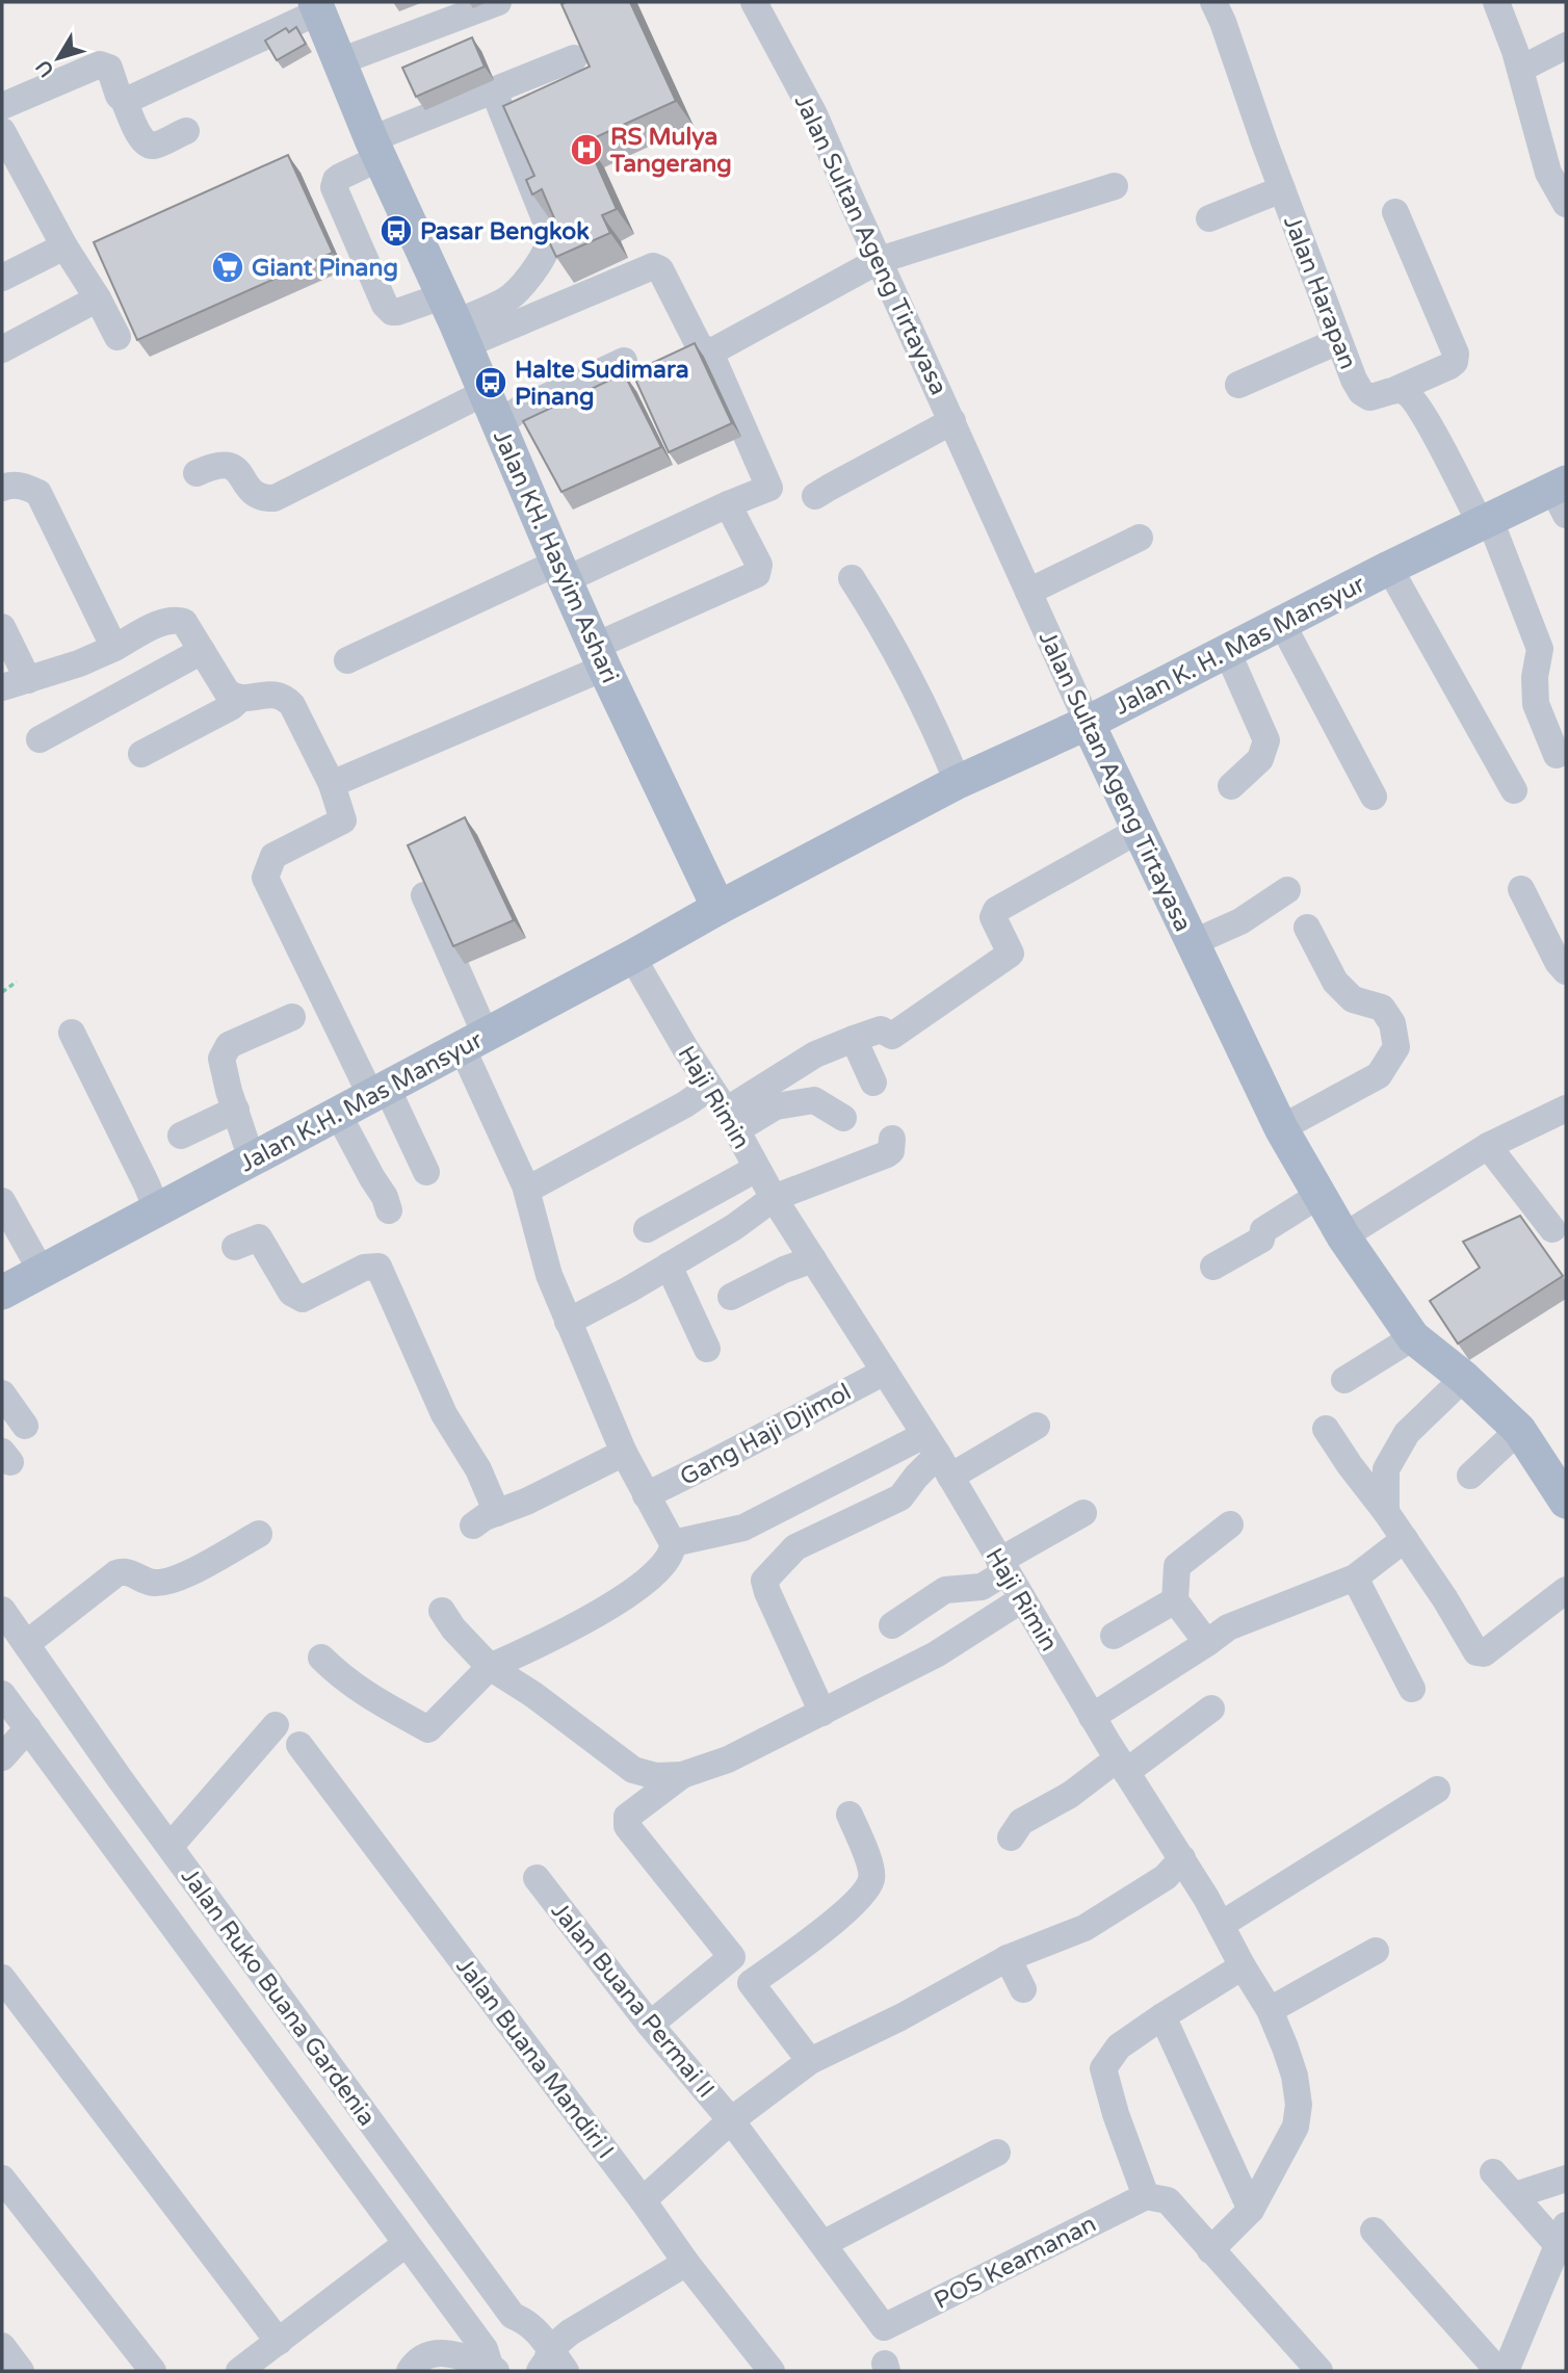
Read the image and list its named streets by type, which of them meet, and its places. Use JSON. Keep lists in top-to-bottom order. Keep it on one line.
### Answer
{"streets":{"main road":["Jalan Sultan Ageng Tirtayasa","Jalan KH. Hasyim Ashari","Jalan K. H. Mas Mansyur","Jalan K.H. Mas Mansyur"],"street":["Jalan Harapan","Haji Rimin","Gang Haji Djimol","Jalan Ruko Buana Gardenia","Jalan Buana Permai II","Jalan Buana Mandiri I","POS Keamanan"]},"crossings":[["Jalan Sultan Ageng Tirtayasa","Jalan K. H. Mas Mansyur"],["Jalan KH. Hasyim Ashari","Jalan K. H. Mas Mansyur"],["Jalan KH. Hasyim Ashari","Jalan K.H. Mas Mansyur"],["Jalan K. H. Mas Mansyur","Jalan K.H. Mas Mansyur"],["Haji Rimin","Jalan K.H. Mas Mansyur"],["Haji Rimin","Gang Haji Djimol"],["Jalan Buana Permai II","POS Keamanan"]],"places":{"hospital":["RS Mulya Tangerang"],"bus stop":["Pasar Bengkok","Halte Sudimara Pinang"],"supermarket":["Giant Pinang"]},"north":"bottom left"}
